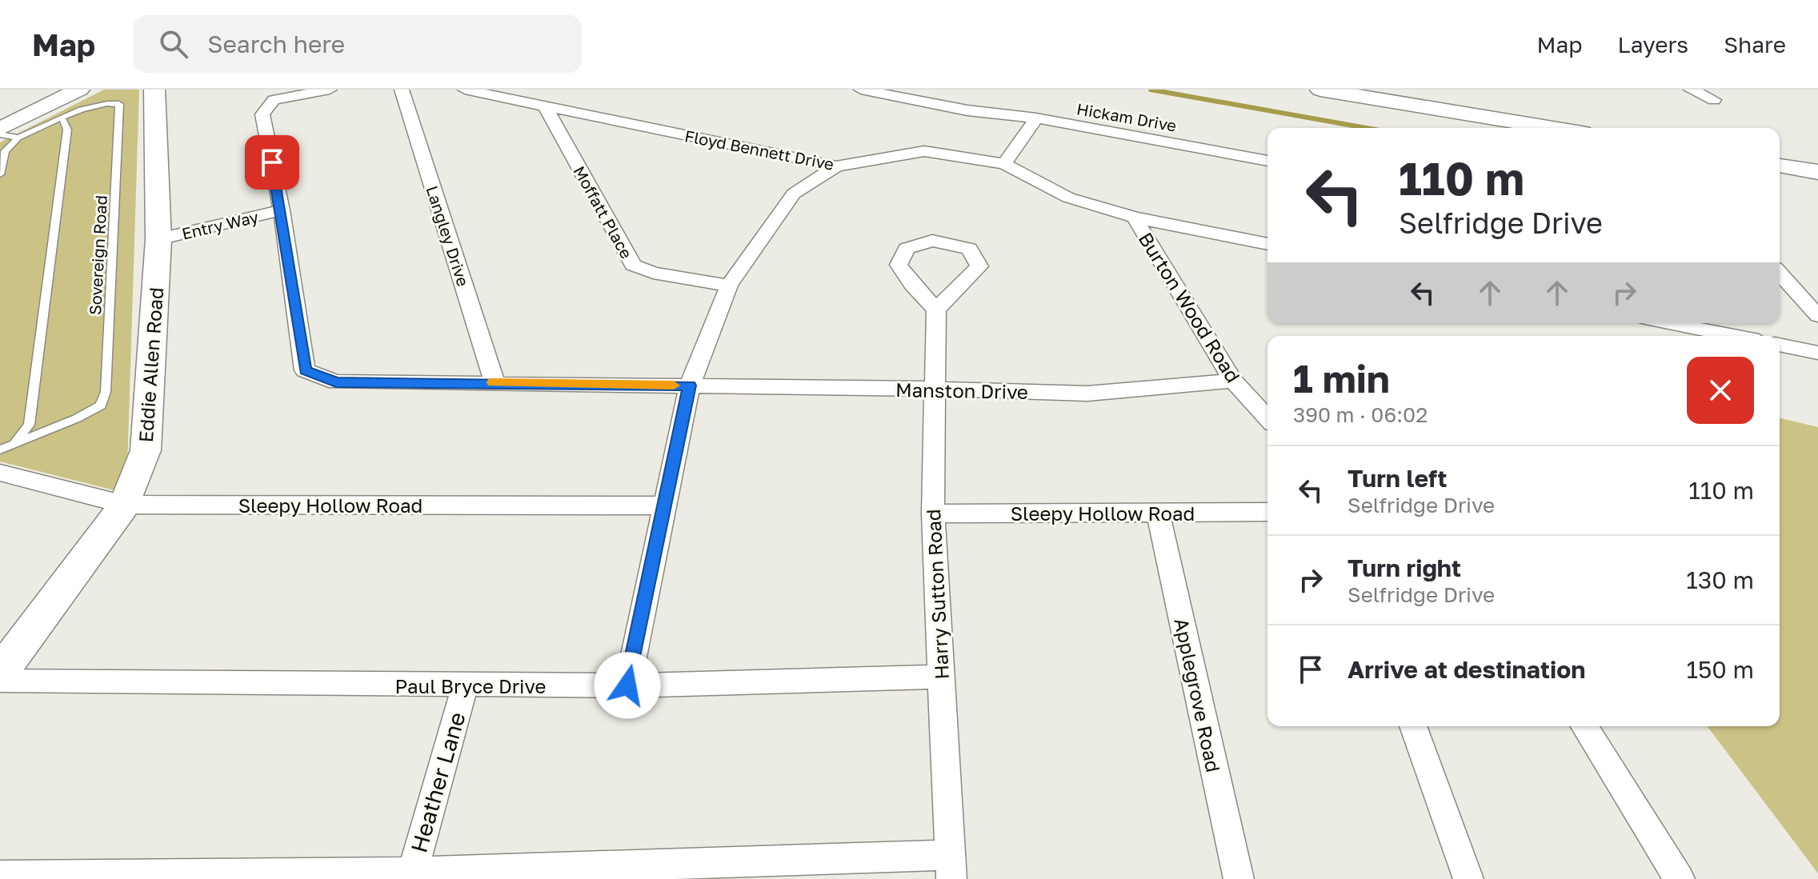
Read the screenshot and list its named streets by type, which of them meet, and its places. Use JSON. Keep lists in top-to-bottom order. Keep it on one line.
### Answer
{"streets":{"street":["Hickam Drive","Floyd Bennett Drive","Moffatt Place","Entry Way","Langley Drive","Burton Wood Road","Eddie Allen Road","Manston Drive","Sleepy Hollow Road","Harry Sutton Road","Paul Bryce Drive","Applegrove Road","Heather Lane"],"lane":["Sovereign Road"]},"crossings":[["Floyd Bennett Drive","Moffatt Place"],["Floyd Bennett Drive","Burton Wood Road"],["Entry Way","Eddie Allen Road"],["Entry Way","Manston Drive"],["Langley Drive","Manston Drive"],["Burton Wood Road","Manston Drive"],["Eddie Allen Road","Sleepy Hollow Road"],["Manston Drive","Harry Sutton Road"],["Sleepy Hollow Road","Harry Sutton Road"],["Sleepy Hollow Road","Applegrove Road"],["Harry Sutton Road","Paul Bryce Drive"],["Paul Bryce Drive","Heather Lane"]],"page":{"header":"Map","search":"Search here","nav":["Map","Layers","Share"],"turn":["110 m","Selfridge Drive"],"heading":["1 min","390 m · 06:02"],"list":[{"name":"Turn left","note":"Selfridge Drive","value":"110 m"},{"name":"Turn right","note":"Selfridge Drive","value":"130 m"},{"name":"Arrive at destination","value":"150 m"}]}}
